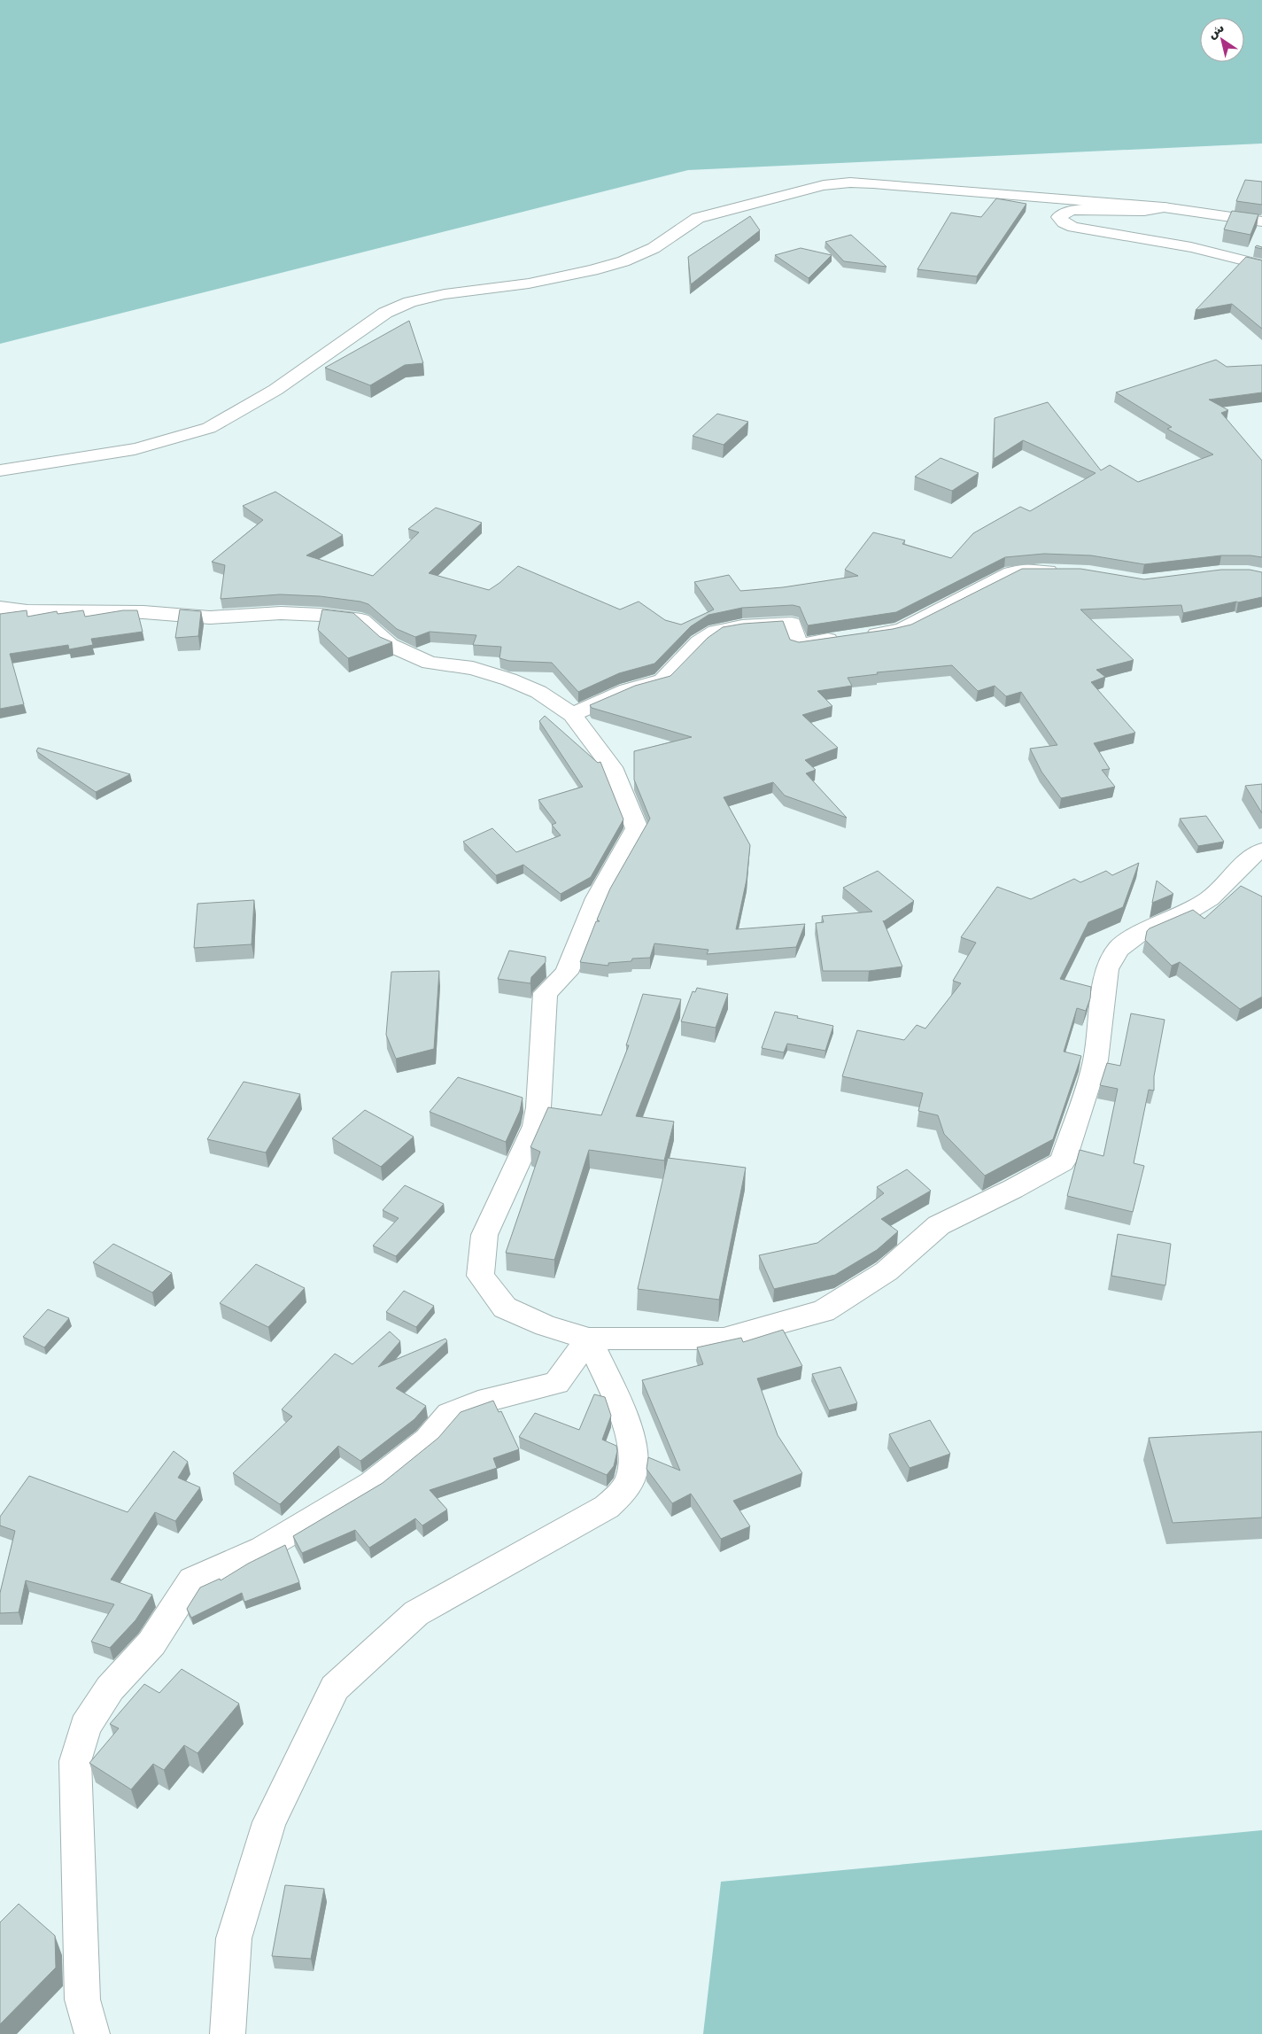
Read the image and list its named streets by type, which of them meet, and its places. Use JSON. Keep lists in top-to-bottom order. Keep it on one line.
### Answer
{"north":"top left"}
